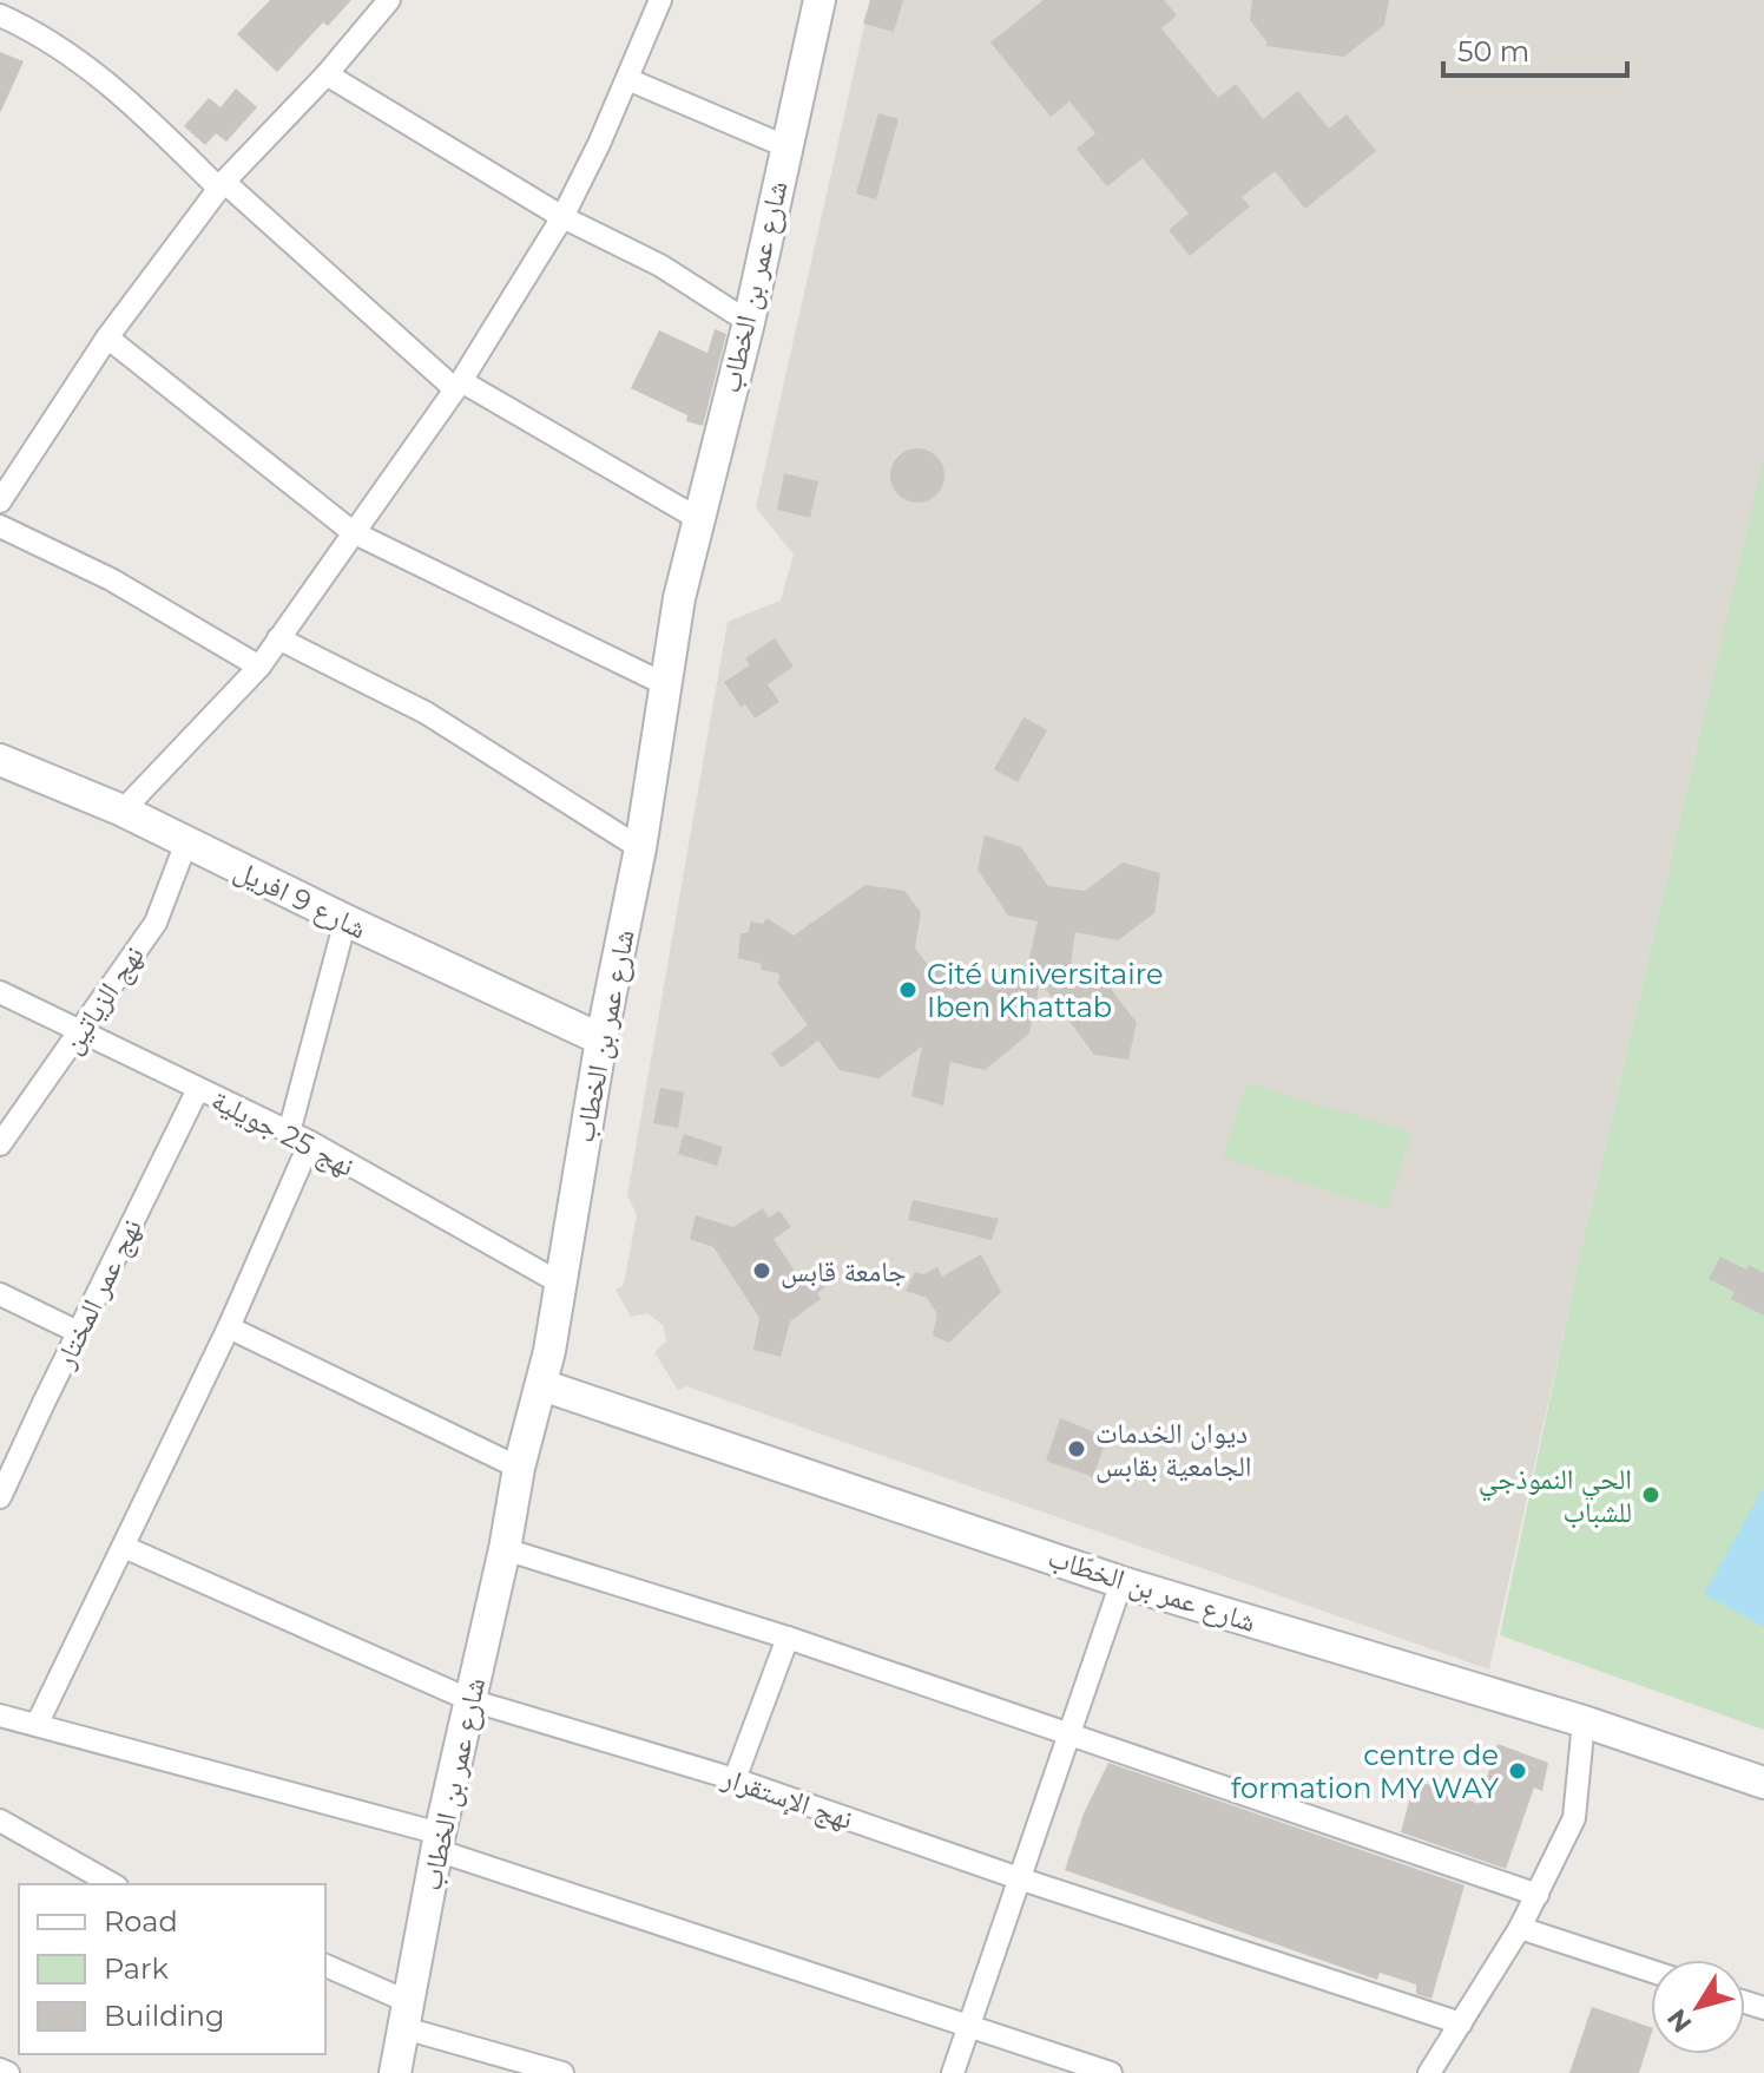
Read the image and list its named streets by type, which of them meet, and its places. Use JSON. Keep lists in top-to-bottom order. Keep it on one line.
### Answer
{"streets":{"street":["شارع عمر بن الخطاب","شارع 9 افريل","نهج الزياتين","نهج 25 جويلية","نهج عمر المختار","شارع عمر بن الخطّاب","نهج الإستقرار"]},"crossings":[["شارع عمر بن الخطاب","شارع 9 افريل"],["شارع عمر بن الخطاب","نهج 25 جويلية"],["شارع عمر بن الخطاب","شارع عمر بن الخطّاب"],["شارع عمر بن الخطاب","نهج الإستقرار"],["شارع 9 افريل","نهج الزياتين"],["نهج الزياتين","نهج 25 جويلية"],["نهج 25 جويلية","نهج عمر المختار"]],"places":["Cité universitaire Iben Khattab","جامعة قابس","ديوان الخدمات الجامعية بقابس","الحي النموذجي للشباب","centre de formation MY WAY"],"legend":["Road","Park","Building"],"scale_bar":"50 m","north":"bottom left"}
